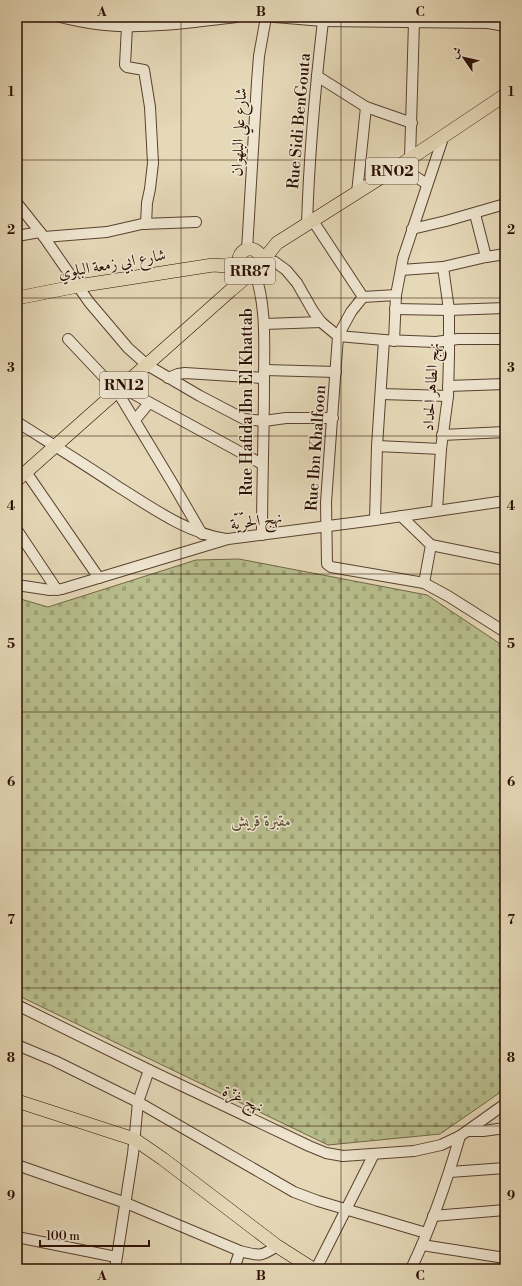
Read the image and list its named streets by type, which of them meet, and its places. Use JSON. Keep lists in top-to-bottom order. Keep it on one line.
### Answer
{"streets":{"main road":["RN02","شارع ابي زمعة البلوي","RR87","RN12"],"street":["Rue Sidi BenGouta","شارع علي البلهوان","نهج الطاهر الحداد","Rue Hafida Ibn El Khattab","Rue Ibn Khalfoon","نهج الحرّيّة","نهج غزّة"]},"crossings":[["Rue Sidi BenGouta","RN02"],["شارع علي البلهوان","شارع ابي زمعة البلوي"],["شارع علي البلهوان","RR87"],["شارع علي البلهوان","Rue Hafida Ibn El Khattab"],["RN02","RR87"],["شارع ابي زمعة البلوي","RR87"],["شارع ابي زمعة البلوي","Rue Hafida Ibn El Khattab"],["RR87","RN12"],["RR87","Rue Hafida Ibn El Khattab"],["نهج الطاهر الحداد","نهج الحرّيّة"],["Rue Hafida Ibn El Khattab","نهج الحرّيّة"],["Rue Ibn Khalfoon","نهج الحرّيّة"]],"parks":["مقبرة قريش"],"scale_bar":"100 m","north":"top left","grid":{"columns":["A","B","C"],"rows":["1","2","3","4","5","6","7","8","9"]}}
